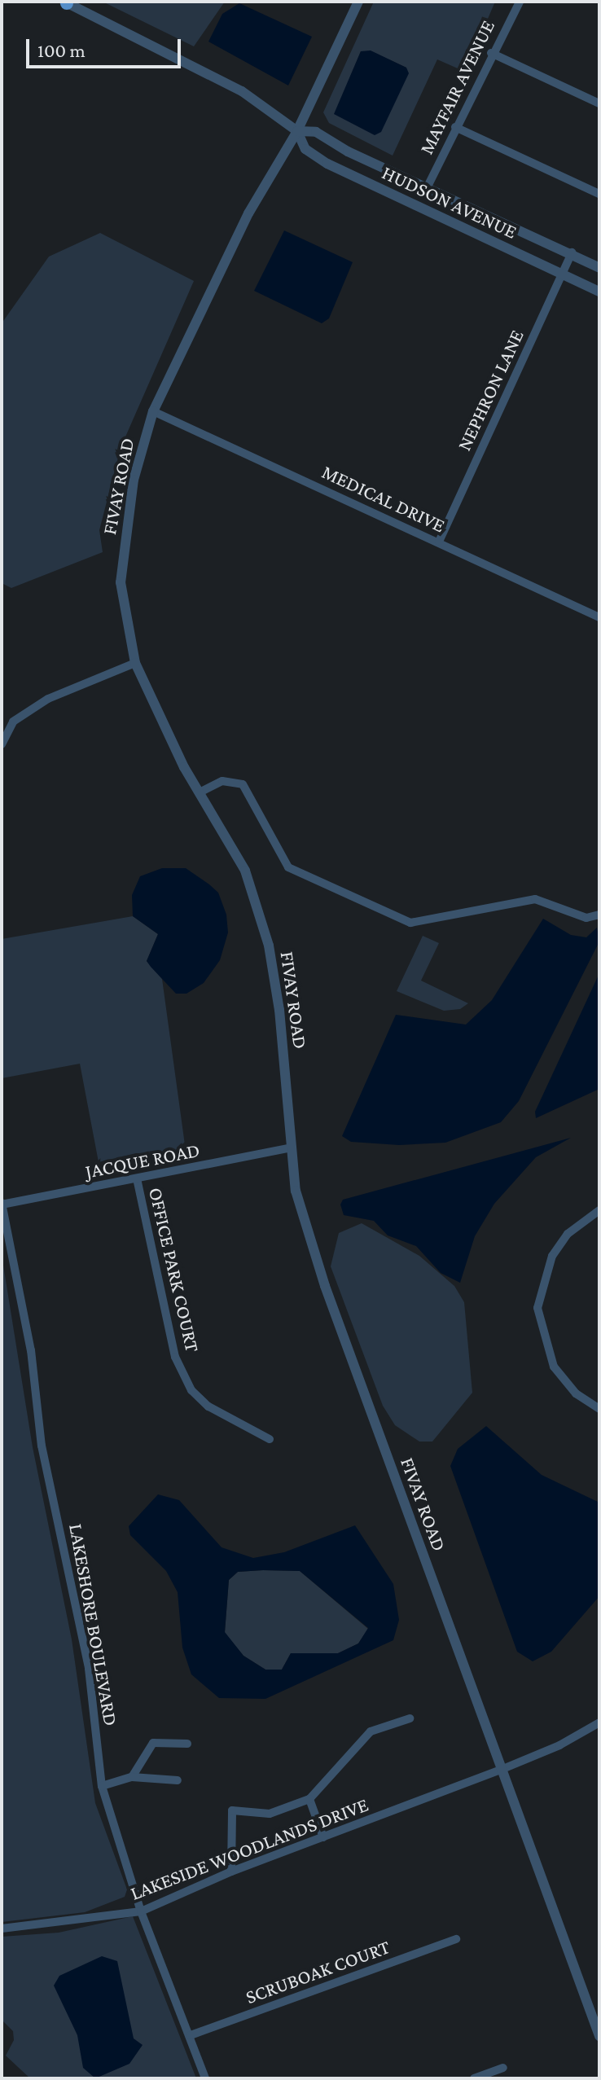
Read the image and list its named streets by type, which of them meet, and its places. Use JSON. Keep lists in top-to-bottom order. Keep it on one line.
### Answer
{"streets":{"street":["MAYFAIR AVENUE","HUDSON AVENUE","NEPHRON LANE","FIVAY ROAD","MEDICAL DRIVE","JACQUE ROAD","OFFICE PARK COURT","LAKESHORE BOULEVARD","LAKESIDE WOODLANDS DRIVE","SCRUBOAK COURT"]},"crossings":[["MAYFAIR AVENUE","HUDSON AVENUE"],["HUDSON AVENUE","NEPHRON LANE"],["HUDSON AVENUE","FIVAY ROAD"],["NEPHRON LANE","MEDICAL DRIVE"],["FIVAY ROAD","MEDICAL DRIVE"],["FIVAY ROAD","JACQUE ROAD"],["FIVAY ROAD","LAKESIDE WOODLANDS DRIVE"],["JACQUE ROAD","OFFICE PARK COURT"],["JACQUE ROAD","LAKESHORE BOULEVARD"],["LAKESHORE BOULEVARD","LAKESIDE WOODLANDS DRIVE"],["LAKESHORE BOULEVARD","SCRUBOAK COURT"]],"scale_bar":"100 m"}
